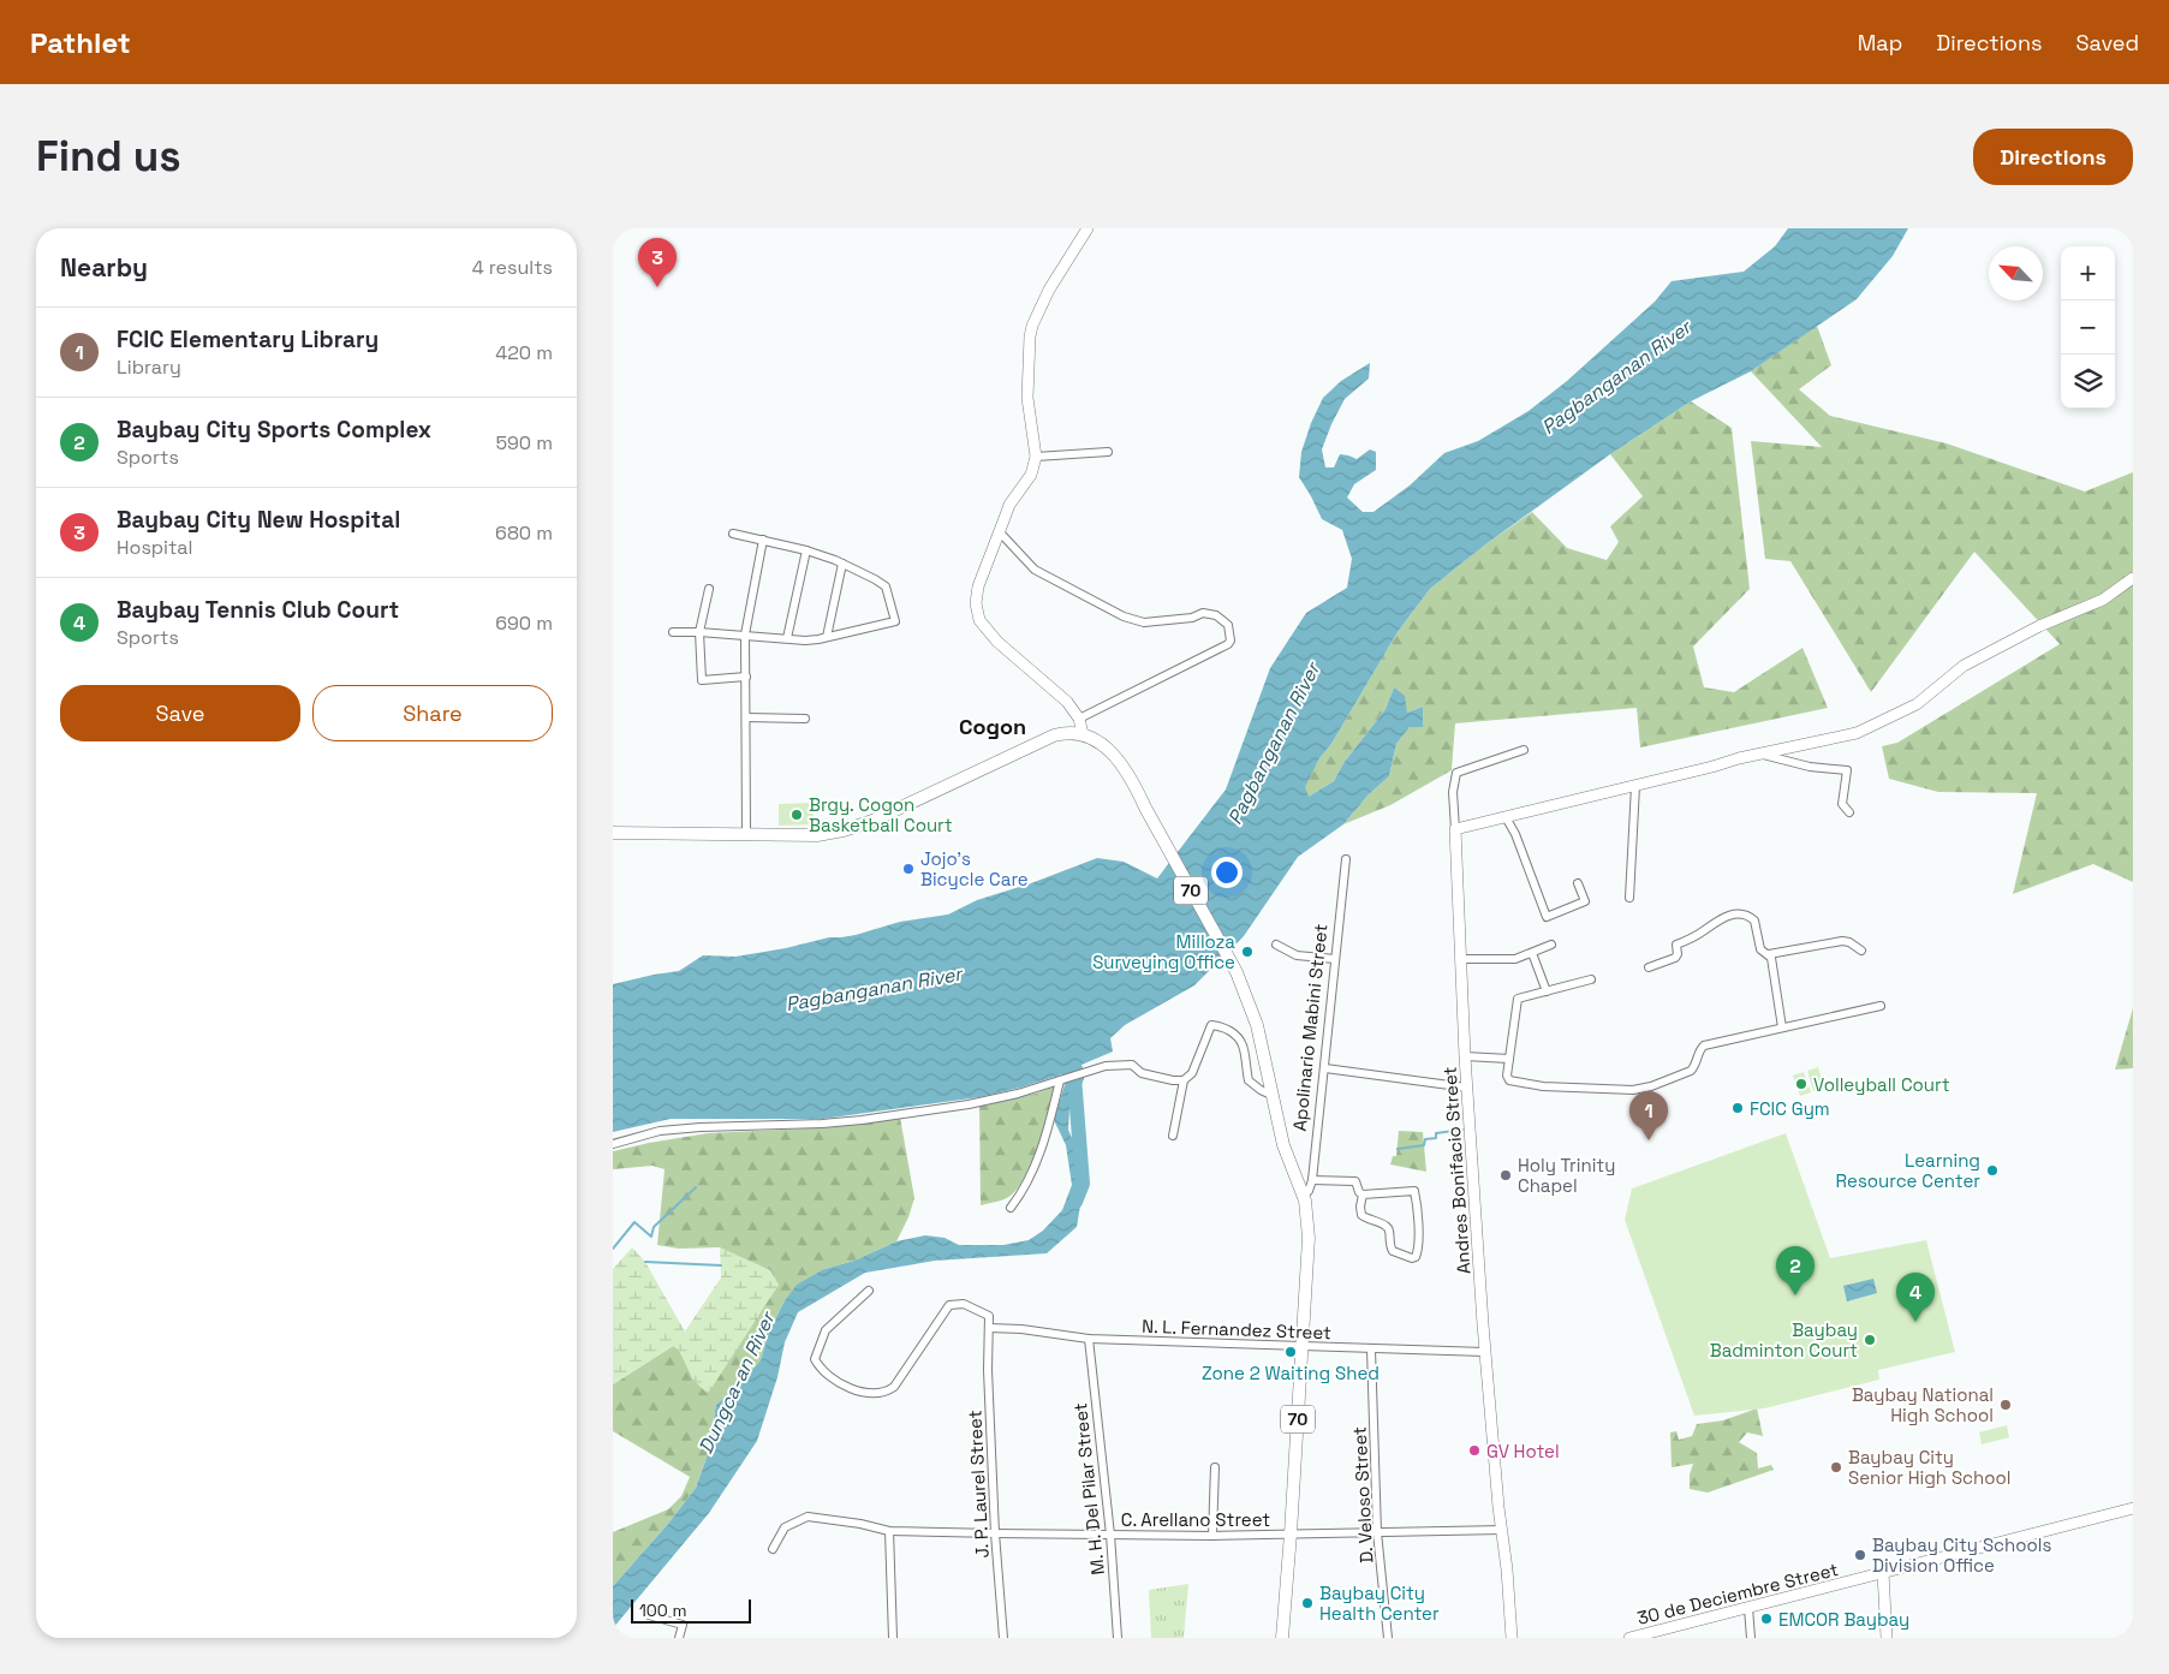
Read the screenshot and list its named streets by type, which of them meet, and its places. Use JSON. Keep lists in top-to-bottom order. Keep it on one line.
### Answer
{"streets":{"main road":["70"],"street":["Apolinario Mabini Street","Andres Bonifacio Street","N. L. Fernandez Street","J. P. Laurel Street","M. H. Del Pilar Street","D. Veloso Street","C. Arellano Street","30 de Deciembre Street"]},"crossings":[["70","Apolinario Mabini Street"],["70","N. L. Fernandez Street"],["70","C. Arellano Street"],["Andres Bonifacio Street","N. L. Fernandez Street"],["Andres Bonifacio Street","C. Arellano Street"],["N. L. Fernandez Street","J. P. Laurel Street"],["N. L. Fernandez Street","M. H. Del Pilar Street"],["N. L. Fernandez Street","D. Veloso Street"],["J. P. Laurel Street","C. Arellano Street"],["M. H. Del Pilar Street","C. Arellano Street"],["D. Veloso Street","C. Arellano Street"]],"districts":["Cogon"],"water":["Pagbanganan River","Dungca-an River"],"places":["Brgy. Cogon Basketball Court","Jojo's Bicycle Care","Milloza Surveying Office","Volleyball Court","FCIC Gym","Learning Resource Center","Holy Trinity Chapel","Baybay Badminton Court","Zone 2 Waiting Shed","Baybay National High School","GV Hotel","Baybay City Senior High School","Baybay City Schools Division Office","Baybay City Health Center","EMCOR Baybay"],"scale_bar":"100 m","north":"top left","page":{"header":"Pathlet","nav":["Map","Directions","Saved"],"buttons":["Directions",["Save","Share"]],"title":"Find us","heading":["Nearby","4 results"],"pins":["3","1","2","4"],"map_buttons":["+","−"],"list":[{"mark":"1","name":"FCIC Elementary Library","note":"Library","value":"420 m"},{"mark":"2","name":"Baybay City Sports Complex","note":"Sports","value":"590 m"},{"mark":"3","name":"Baybay City New Hospital","note":"Hospital","value":"680 m"},{"mark":"4","name":"Baybay Tennis Club Court","note":"Sports","value":"690 m"}],"scale":"100 m"}}
